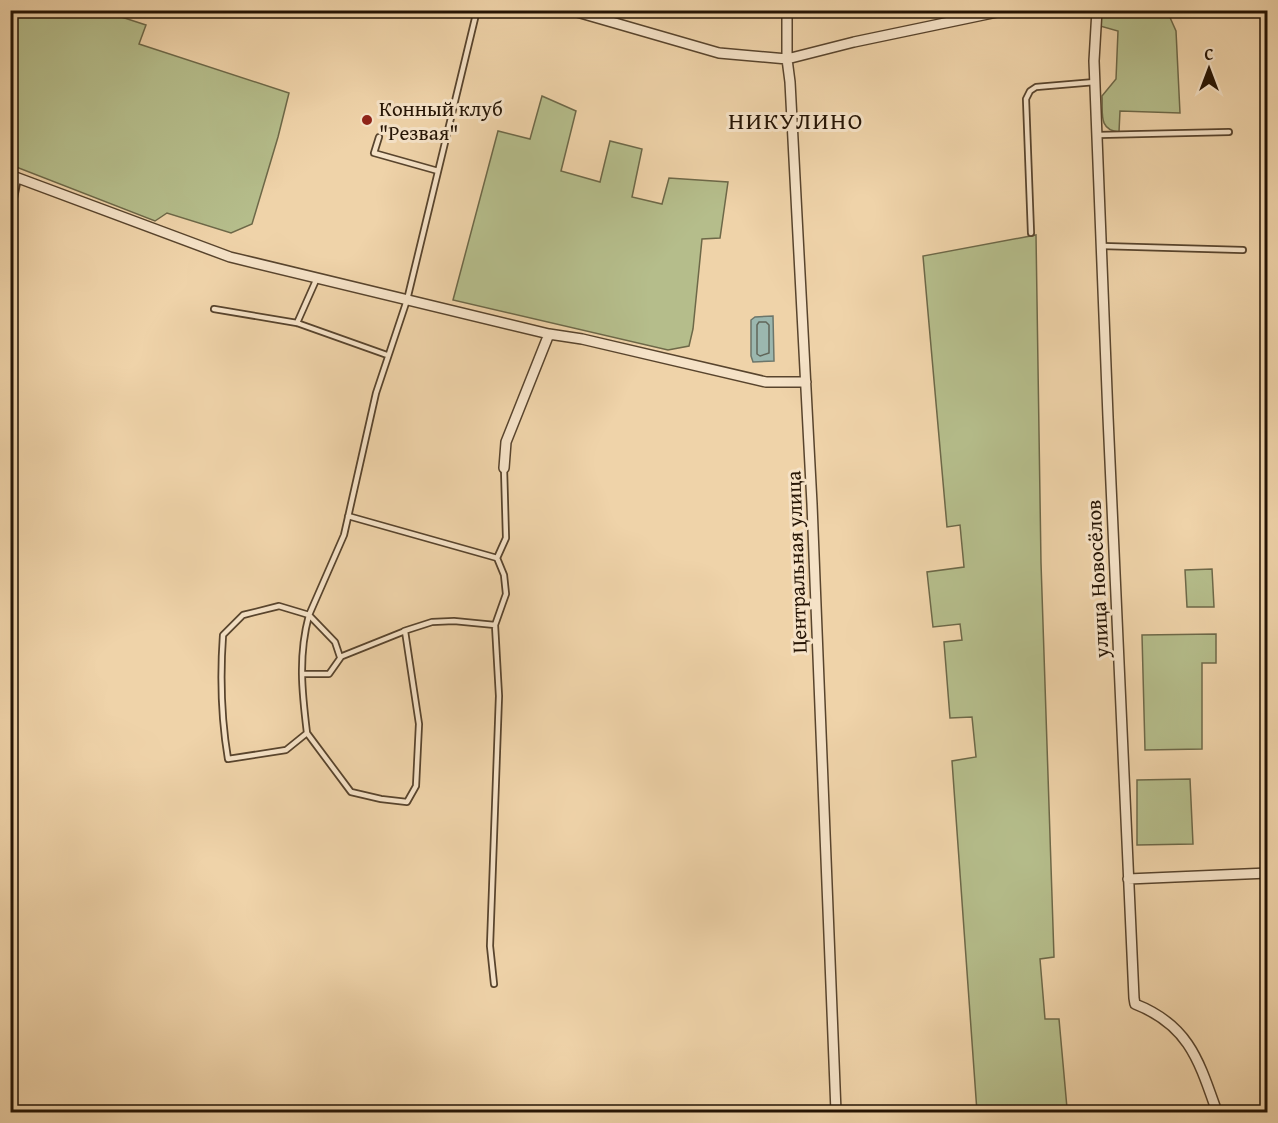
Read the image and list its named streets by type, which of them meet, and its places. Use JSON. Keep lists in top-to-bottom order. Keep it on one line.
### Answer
{"streets":{"street":["Центральная улица","улица Новосёлов"]},"districts":["НИКУЛИНО"],"places":["Конный клуб \"Резвая\""],"north":"top"}
